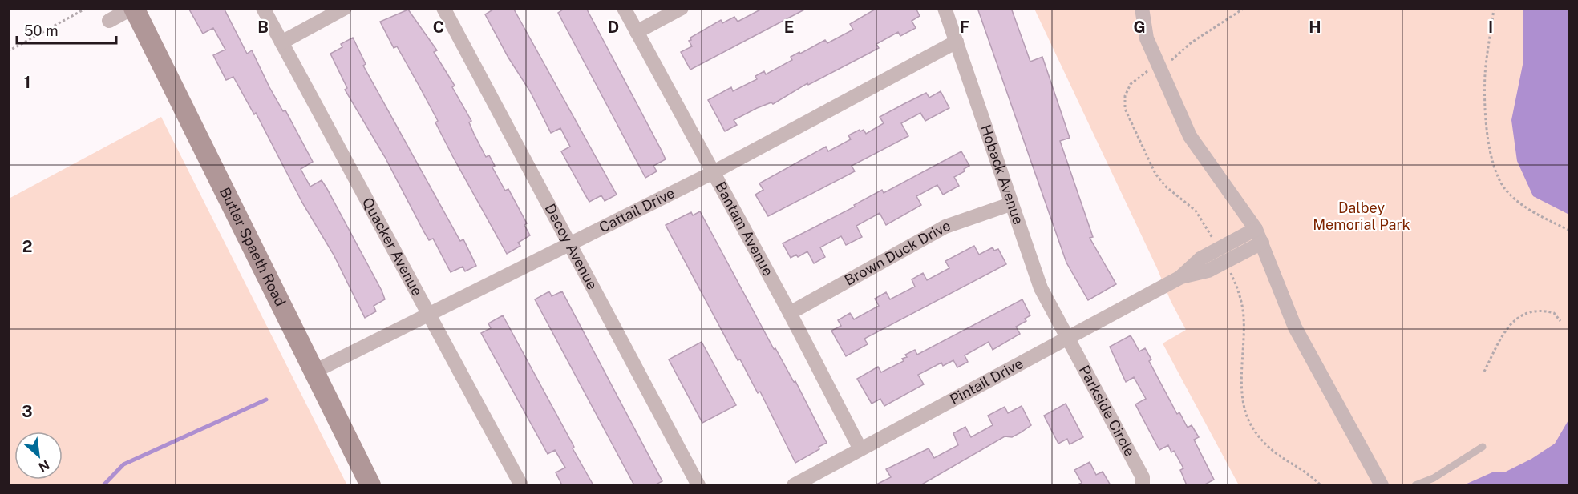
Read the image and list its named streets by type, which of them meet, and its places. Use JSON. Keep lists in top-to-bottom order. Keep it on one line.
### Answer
{"streets":{"main road":["Butler Spaeth Road"],"street":["Hoback Avenue","Cattail Drive","Bantam Avenue","Quacker Avenue","Decoy Avenue","Brown Duck Drive","Pintail Drive","Parkside Circle"]},"crossings":[["Hoback Avenue","Cattail Drive"],["Hoback Avenue","Brown Duck Drive"],["Hoback Avenue","Pintail Drive"],["Hoback Avenue","Parkside Circle"],["Cattail Drive","Bantam Avenue"],["Cattail Drive","Butler Spaeth Road"],["Cattail Drive","Quacker Avenue"],["Cattail Drive","Decoy Avenue"],["Bantam Avenue","Brown Duck Drive"],["Bantam Avenue","Pintail Drive"],["Pintail Drive","Parkside Circle"]],"parks":["Dalbey Memorial Park"],"scale_bar":"50 m","north":"bottom right","grid":{"columns":["B","C","D","E","F","G","H","I"],"rows":["1","2","3"]}}
